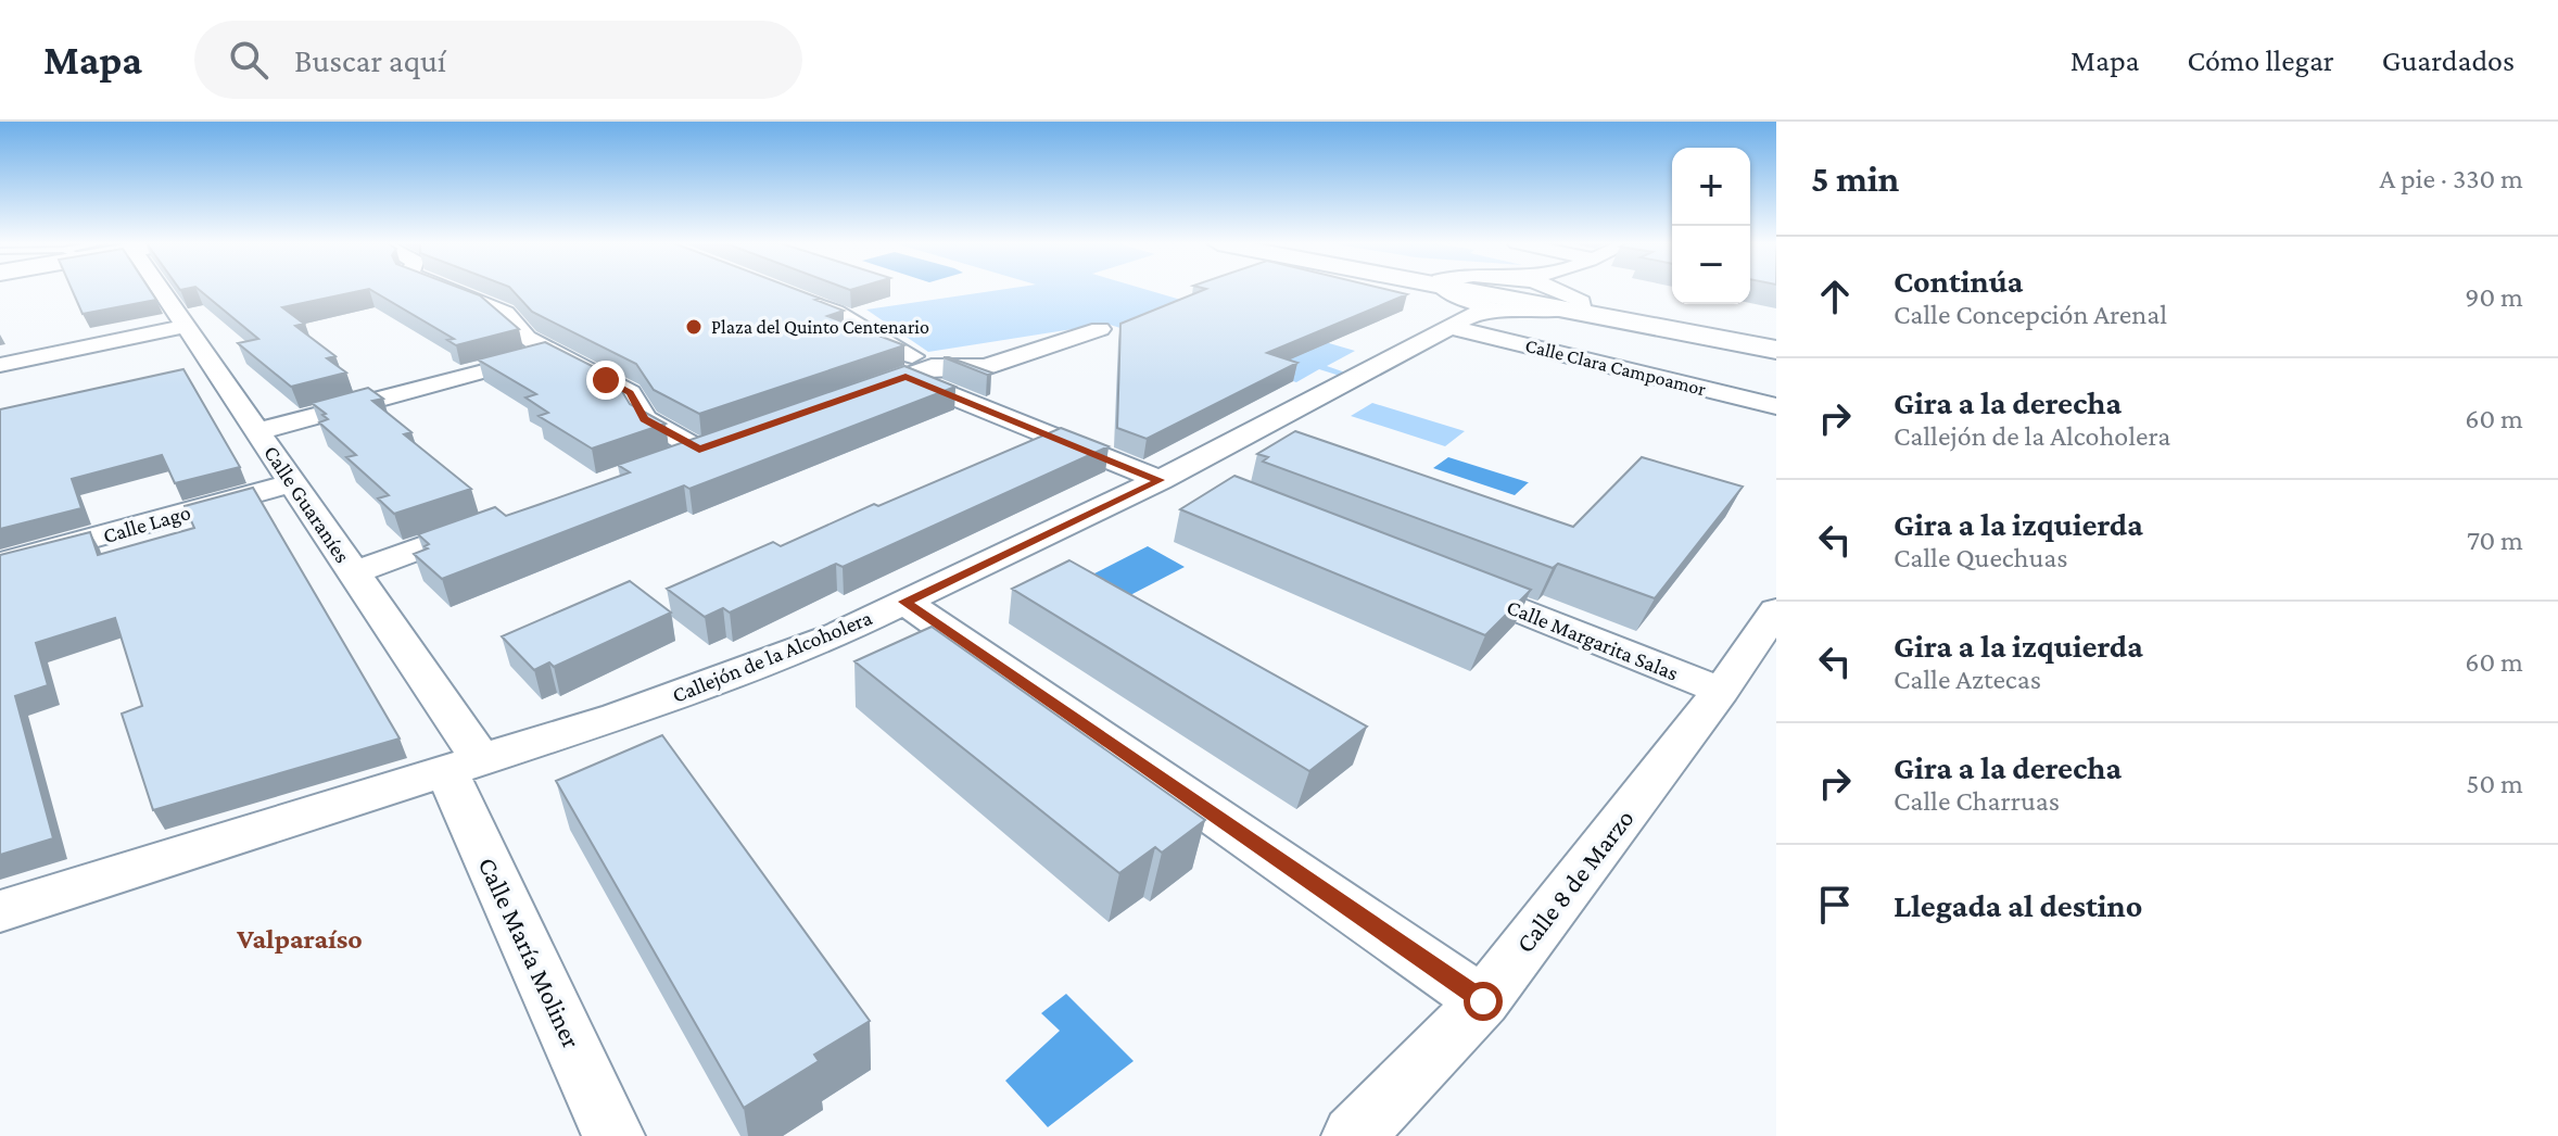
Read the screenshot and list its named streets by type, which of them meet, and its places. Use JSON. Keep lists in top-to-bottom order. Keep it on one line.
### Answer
{"streets":{"street":["Calle Clara Campoamor","Calle Guaraníes","Calle Lago","Calle Margarita Salas","Callejón de la Alcoholera","Calle 8 de Marzo","Calle María Moliner"]},"crossings":[["Calle Clara Campoamor","Callejón de la Alcoholera"],["Calle Guaraníes","Calle Lago"],["Calle Guaraníes","Callejón de la Alcoholera"],["Calle Guaraníes","Calle María Moliner"],["Calle Margarita Salas","Calle 8 de Marzo"],["Callejón de la Alcoholera","Calle María Moliner"]],"districts":["Valparaíso"],"places":["Plaza del Quinto Centenario"],"page":{"header":"Mapa","search":"Buscar aquí","nav":["Mapa","Cómo llegar","Guardados"],"heading":["5 min","A pie · 330 m"],"map_buttons":["+","−"],"list":[["Continúa","Calle Concepción Arenal","90 m"],["Gira a la derecha","Callejón de la Alcoholera","60 m"],["Gira a la izquierda","Calle Quechuas","70 m"],["Gira a la izquierda","Calle Aztecas","60 m"],["Gira a la derecha","Calle Charruas","50 m"],"Llegada al destino"]}}
